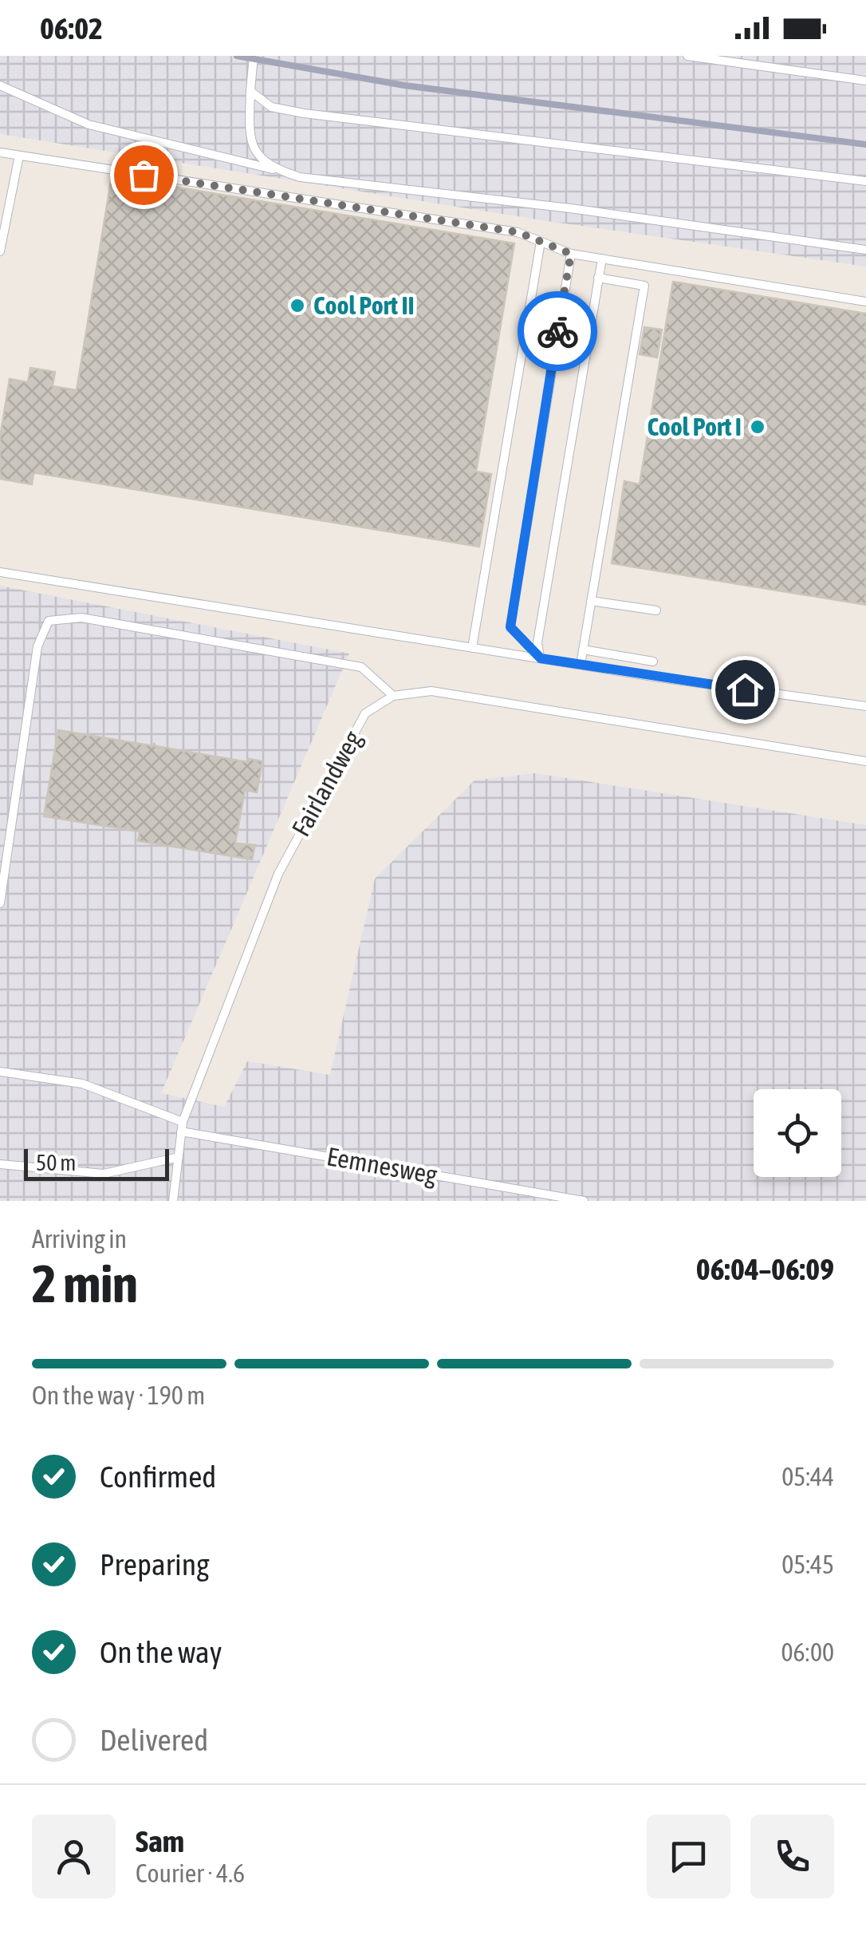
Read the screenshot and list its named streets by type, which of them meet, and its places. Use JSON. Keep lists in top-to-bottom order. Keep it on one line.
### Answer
{"streets":{"lane":["Fairlandweg","Eemnesweg"]},"crossings":[["Fairlandweg","Eemnesweg"]],"places":["Cool Port II","Cool Port I"],"scale_bar":"50 m","page":{"status":"06:02","scale":"50 m","heading":["2 min","Arriving in","06:04–06:09"],"panel":["Sam","Courier · 4.6"],"bar":"On the way · 190 m","list":[["Confirmed","05:44"],["Preparing","05:45"],["On the way","06:00"],"Delivered"]}}
